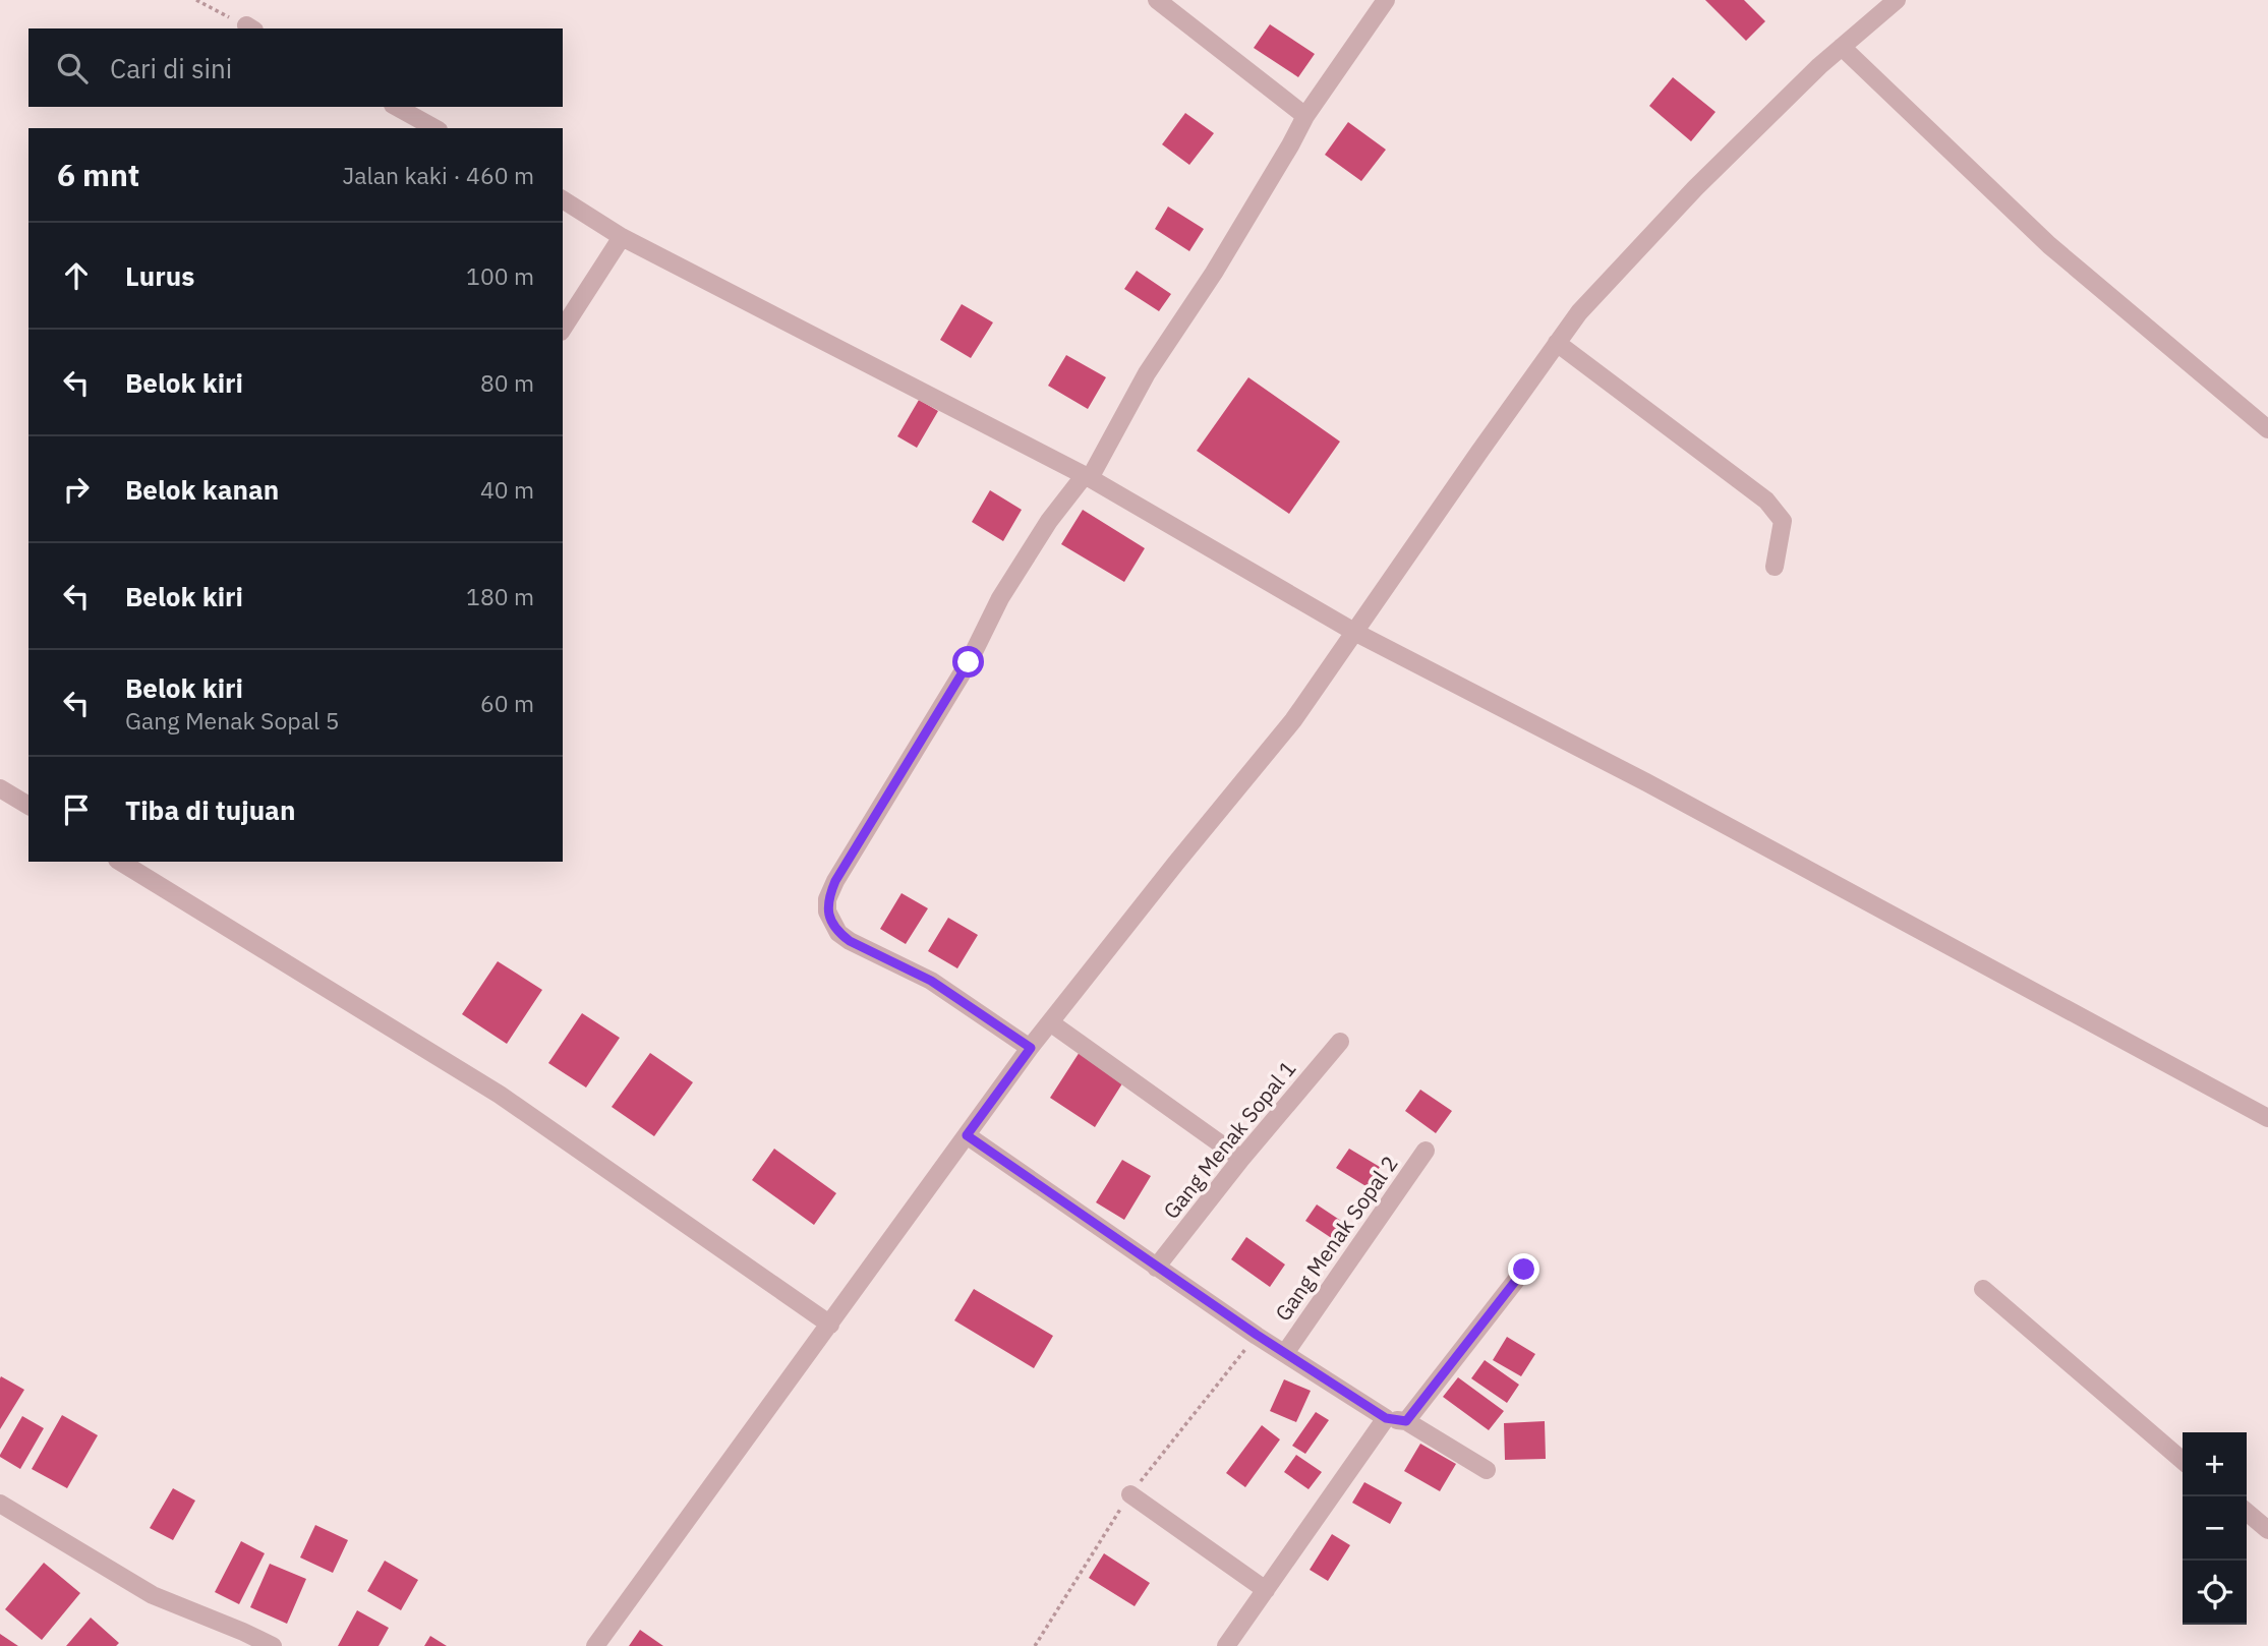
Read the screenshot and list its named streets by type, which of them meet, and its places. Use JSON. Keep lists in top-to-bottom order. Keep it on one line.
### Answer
{"streets":{"street":["Gang Menak Sopal 1","Gang Menak Sopal 2"]},"page":{"search":"Cari di sini","heading":["6 mnt","Jalan kaki · 460 m"],"list":[["Lurus","100 m"],["Belok kiri","80 m"],["Belok kanan","40 m"],["Belok kiri","180 m"],["Belok kiri","Gang Menak Sopal 5","60 m"],"Tiba di tujuan"],"map_buttons":["+","−"]}}
